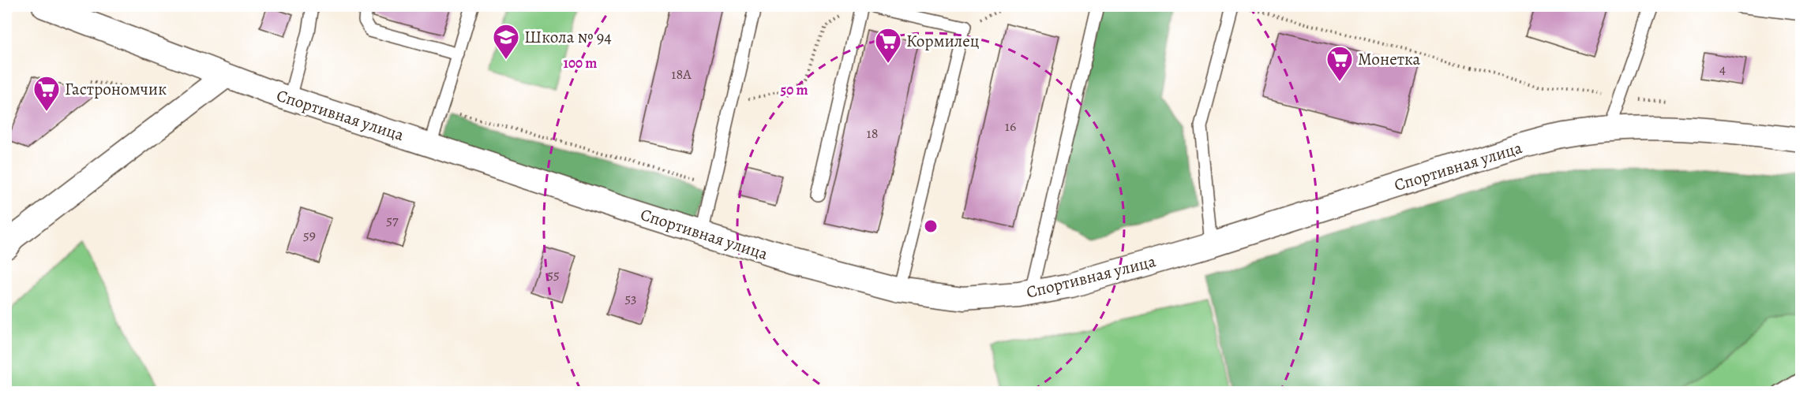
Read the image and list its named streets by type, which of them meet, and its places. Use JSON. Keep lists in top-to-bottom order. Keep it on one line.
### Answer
{"streets":{"street":["Спортивная улица"]},"places":{"school or university":["Школа № 94"],"supermarket":["Кормилец","Монетка","Гастрономчик"]},"house_numbers":["4","18А","16","18","57","59","55","53"],"rings":["100 m","50 m"]}
